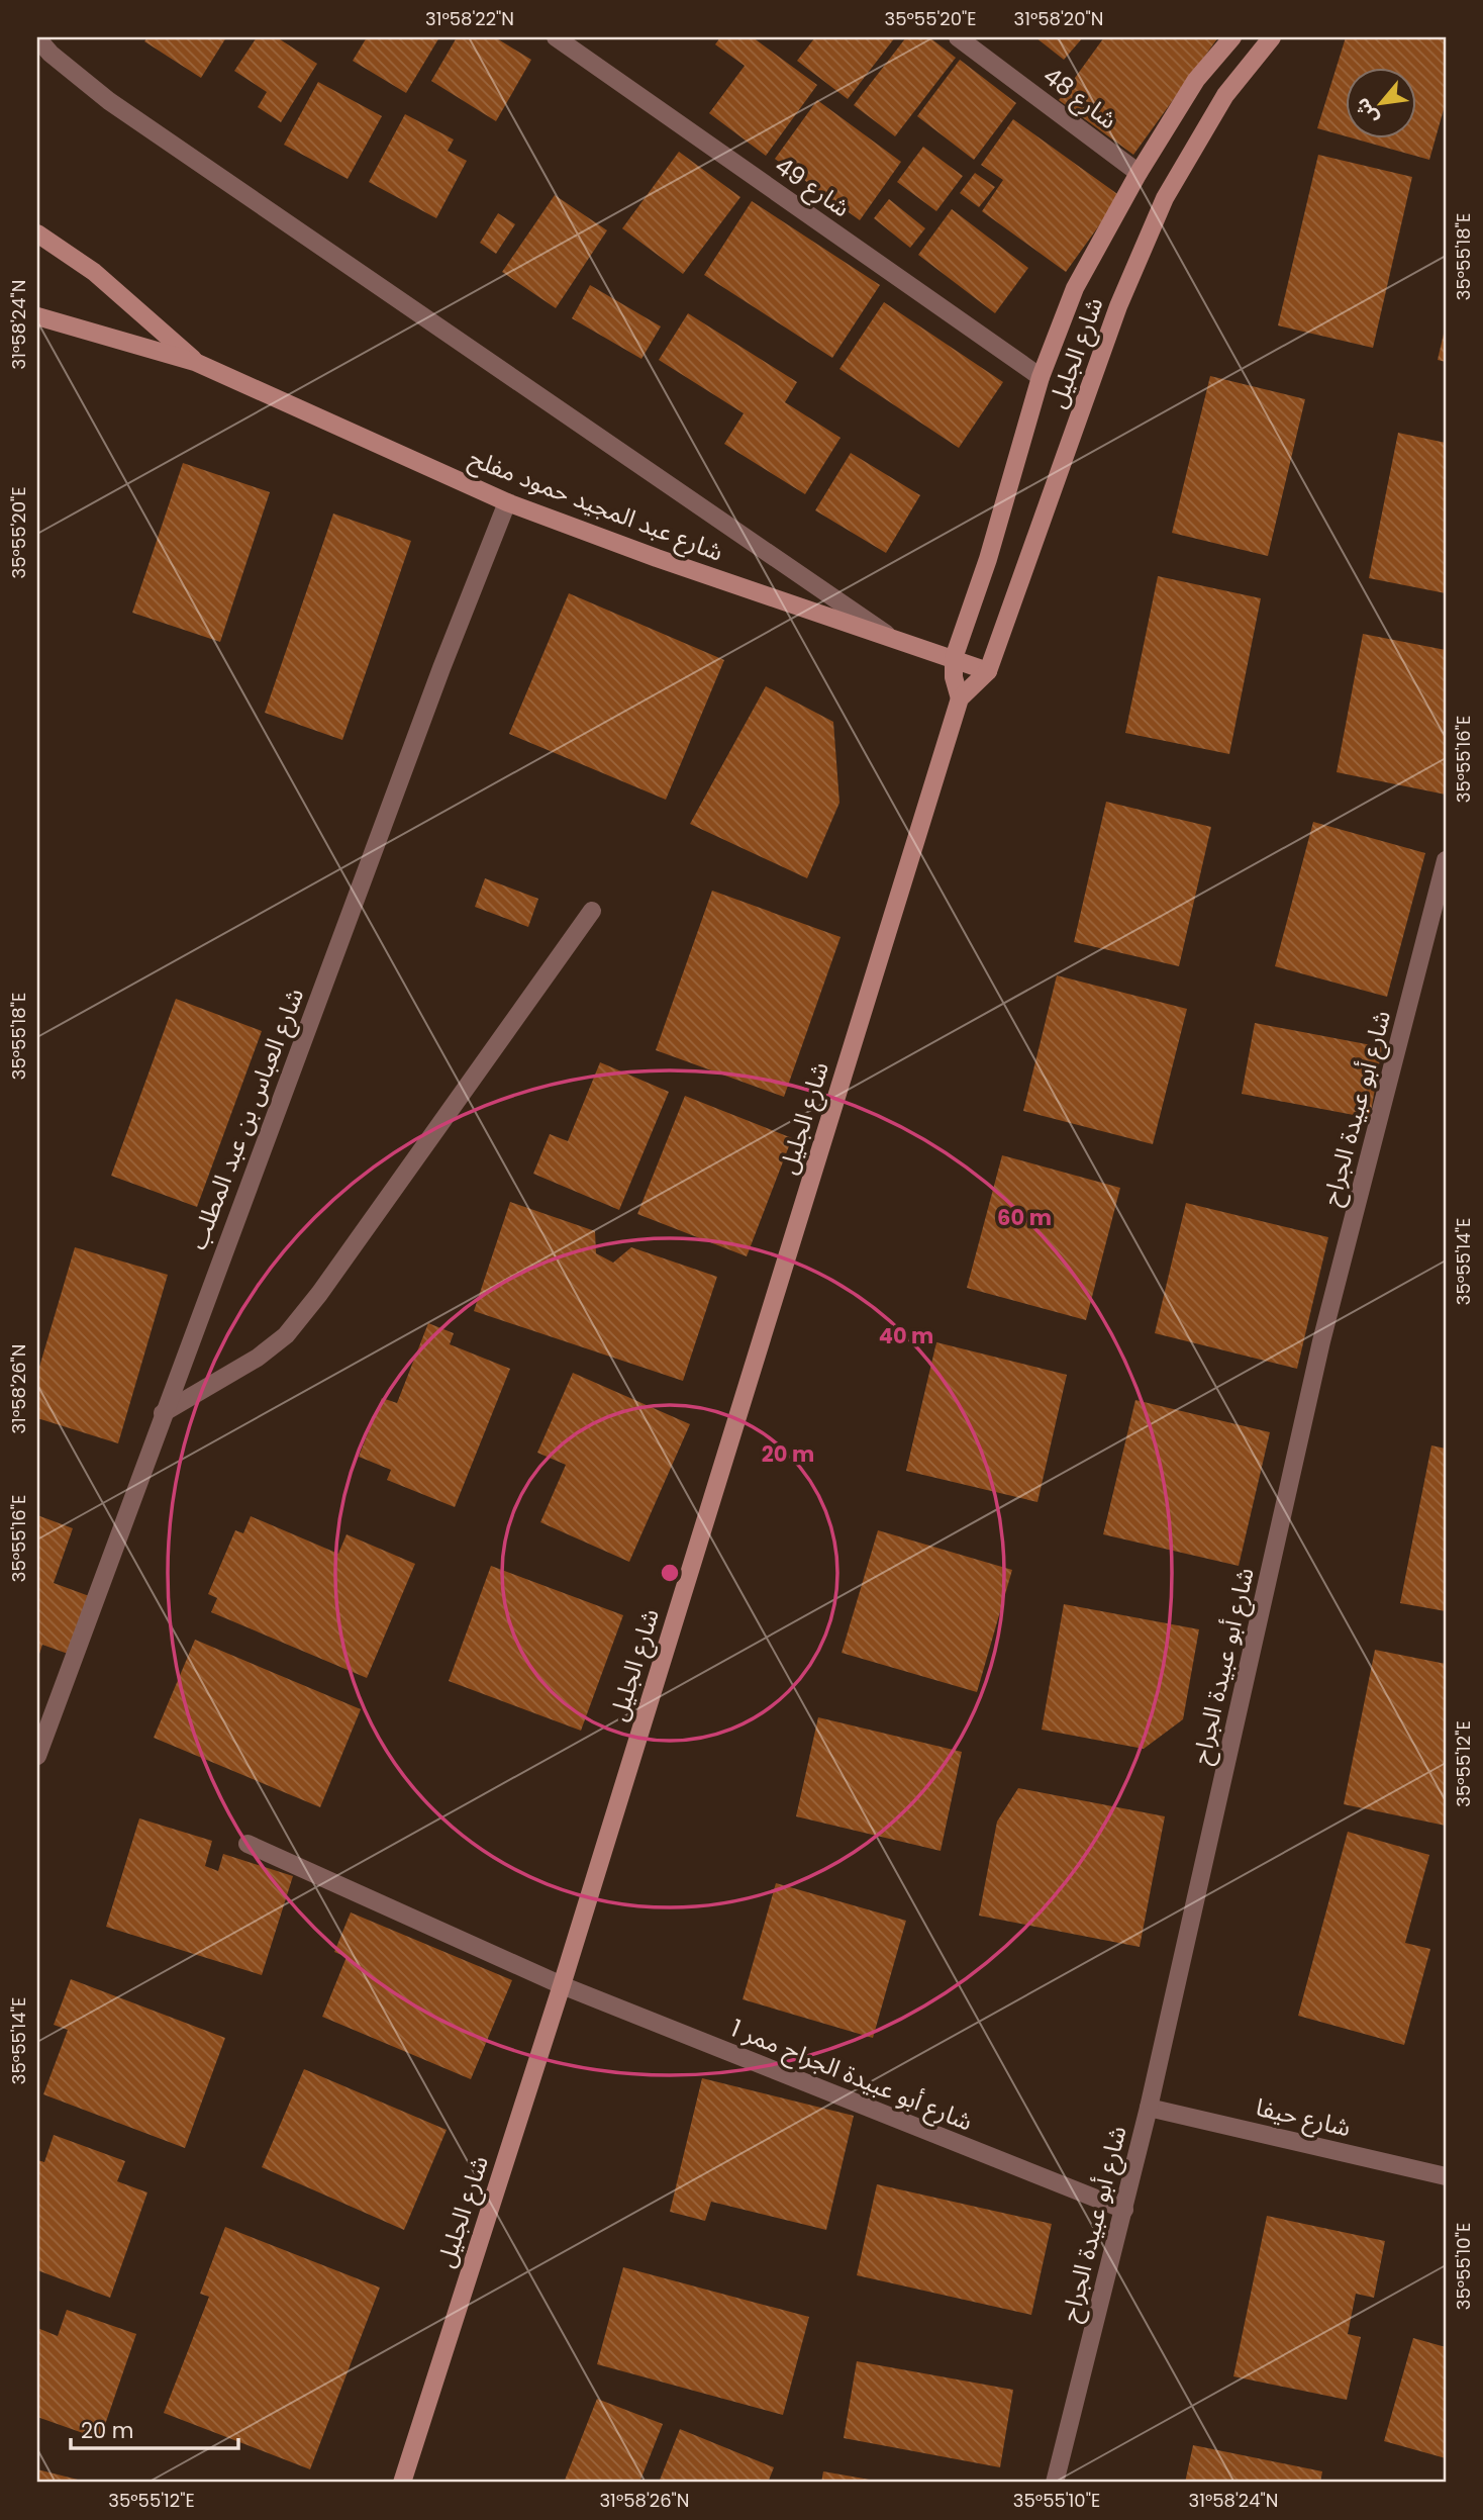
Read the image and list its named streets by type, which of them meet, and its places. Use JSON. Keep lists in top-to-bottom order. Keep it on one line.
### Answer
{"streets":{"street":["شارع 48","شارع 49","شارع الجليل","شارع عبد المجيد حمود مفلح","شارع أبو عبيدة الجراح","شارع العباس بن عبد المطلب","شارع أبو عبيدة الجراح ممر 1","شارع حيفا"]},"crossings":[["شارع 48","شارع الجليل"],["شارع 49","شارع الجليل"],["شارع الجليل","شارع عبد المجيد حمود مفلح"],["شارع الجليل","شارع أبو عبيدة الجراح ممر 1"],["شارع عبد المجيد حمود مفلح","شارع العباس بن عبد المطلب"],["شارع أبو عبيدة الجراح","شارع أبو عبيدة الجراح ممر 1"],["شارع أبو عبيدة الجراح","شارع حيفا"]],"scale_bar":"20 m","north":"bottom left","coordinates":["31°58'22\"N","35°55'20\"E","31°58'20\"N","35°55'18\"E","31°58'24\"N","35°55'16\"E","35°55'14\"E","31°58'26\"N","35°55'12\"E","35°55'10\"E"],"rings":["60 m","40 m","20 m"]}
